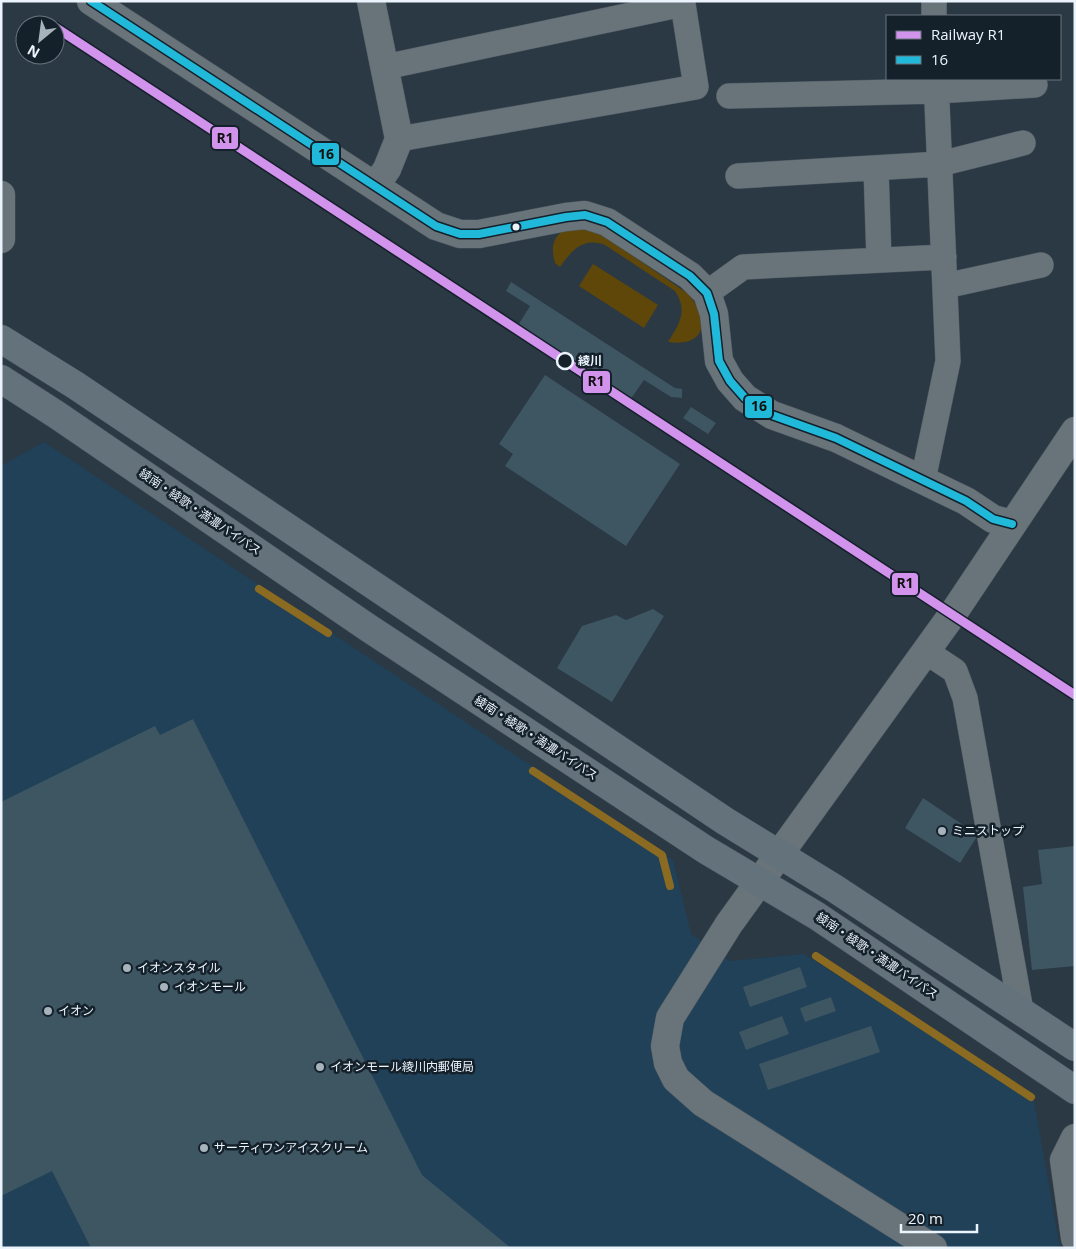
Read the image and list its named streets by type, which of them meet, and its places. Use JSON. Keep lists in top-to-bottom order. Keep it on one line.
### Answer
{"streets":{"highway":["綾南・綾歌・満濃バイパス"]},"places":["綾川","ミニストップ","イオンスタイル","イオンモール","イオン","イオンモール綾川内郵便局","サーティワンアイスクリーム"],"lines":["transit line 16","rail line R1"],"legend":["Railway R1","16"],"scale_bar":"20 m","north":"bottom left"}
